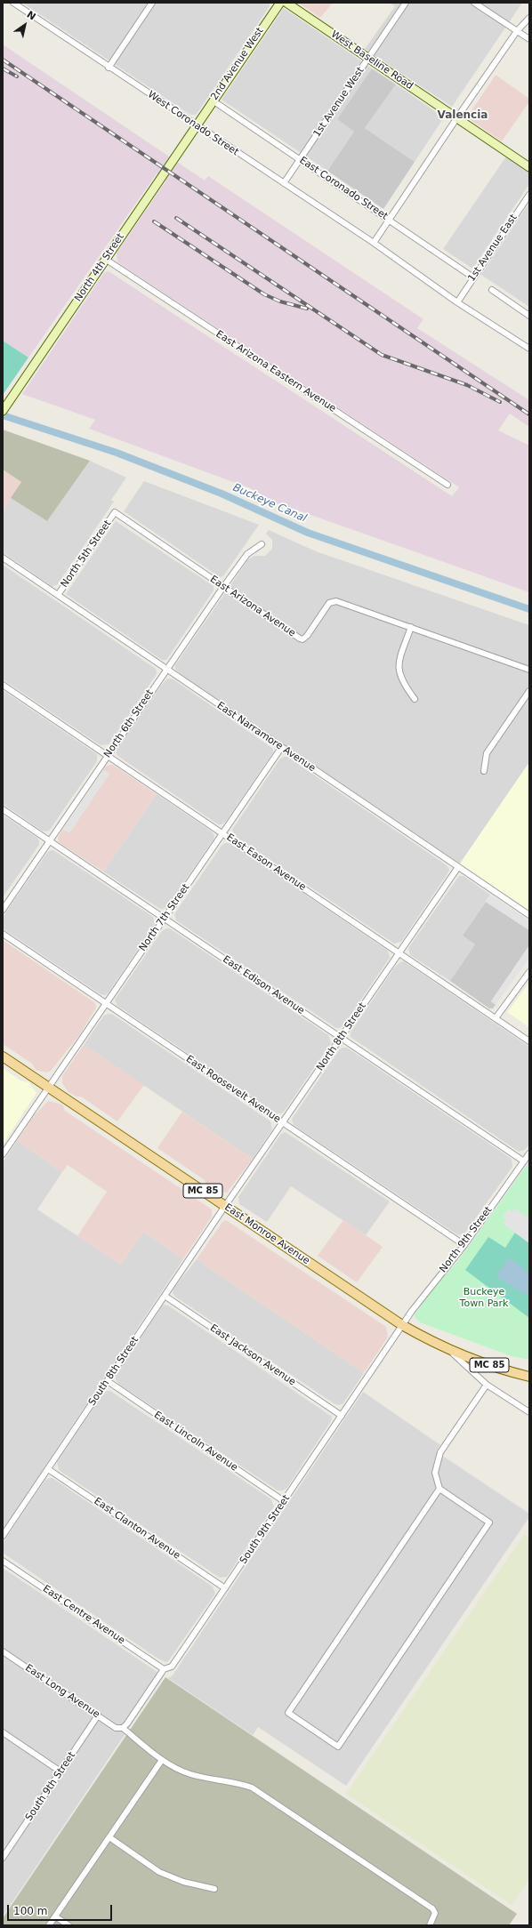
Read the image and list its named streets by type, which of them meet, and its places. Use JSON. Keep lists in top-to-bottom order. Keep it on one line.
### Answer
{"streets":{"main road":["MC 85","East Monroe Avenue"],"street":["West Baseline Road","2nd Avenue West","1st Avenue West","West Coronado Street","East Coronado Street","1st Avenue East","North 4th Street","East Arizona Eastern Avenue","North 5th Street","East Arizona Avenue","North 6th Street","East Narramore Avenue","East Eason Avenue","North 7th Street","East Edison Avenue","North 8th Street","East Roosevelt Avenue","North 9th Street","East Jackson Avenue","South 8th Street","East Lincoln Avenue","East Clanton Avenue","South 9th Street","East Centre Avenue","East Long Avenue"]},"crossings":[["West Baseline Road","1st Avenue West"],["2nd Avenue West","West Coronado Street"],["2nd Avenue West","East Coronado Street"],["2nd Avenue West","North 4th Street"],["1st Avenue West","West Coronado Street"],["1st Avenue West","East Coronado Street"],["West Coronado Street","North 4th Street"],["East Coronado Street","1st Avenue East"],["North 4th Street","East Arizona Eastern Avenue"],["North 5th Street","East Arizona Avenue"],["North 5th Street","East Narramore Avenue"],["East Arizona Avenue","North 6th Street"],["North 6th Street","East Narramore Avenue"],["North 6th Street","East Eason Avenue"],["North 6th Street","East Edison Avenue"],["East Narramore Avenue","North 7th Street"],["East Narramore Avenue","North 8th Street"],["East Eason Avenue","North 7th Street"],["East Eason Avenue","North 8th Street"],["North 7th Street","East Edison Avenue"],["North 7th Street","East Roosevelt Avenue"],["North 7th Street","East Monroe Avenue"],["East Edison Avenue","North 8th Street"],["East Edison Avenue","North 9th Street"],["North 8th Street","East Roosevelt Avenue"],["North 8th Street","East Monroe Avenue"],["North 8th Street","South 8th Street"],["East Roosevelt Avenue","North 9th Street"],["MC 85","East Monroe Avenue"],["East Monroe Avenue","North 9th Street"],["East Monroe Avenue","South 8th Street"],["East Monroe Avenue","South 9th Street"],["North 9th Street","South 9th Street"],["East Jackson Avenue","South 8th Street"],["East Jackson Avenue","South 9th Street"],["South 8th Street","East Lincoln Avenue"],["South 8th Street","East Clanton Avenue"],["East Lincoln Avenue","South 9th Street"],["East Clanton Avenue","South 9th Street"],["South 9th Street","East Centre Avenue"],["South 9th Street","East Long Avenue"]],"districts":["Valencia"],"water":["Buckeye Canal"],"parks":["Buckeye Town Park"],"scale_bar":"100 m","north":"top right"}
